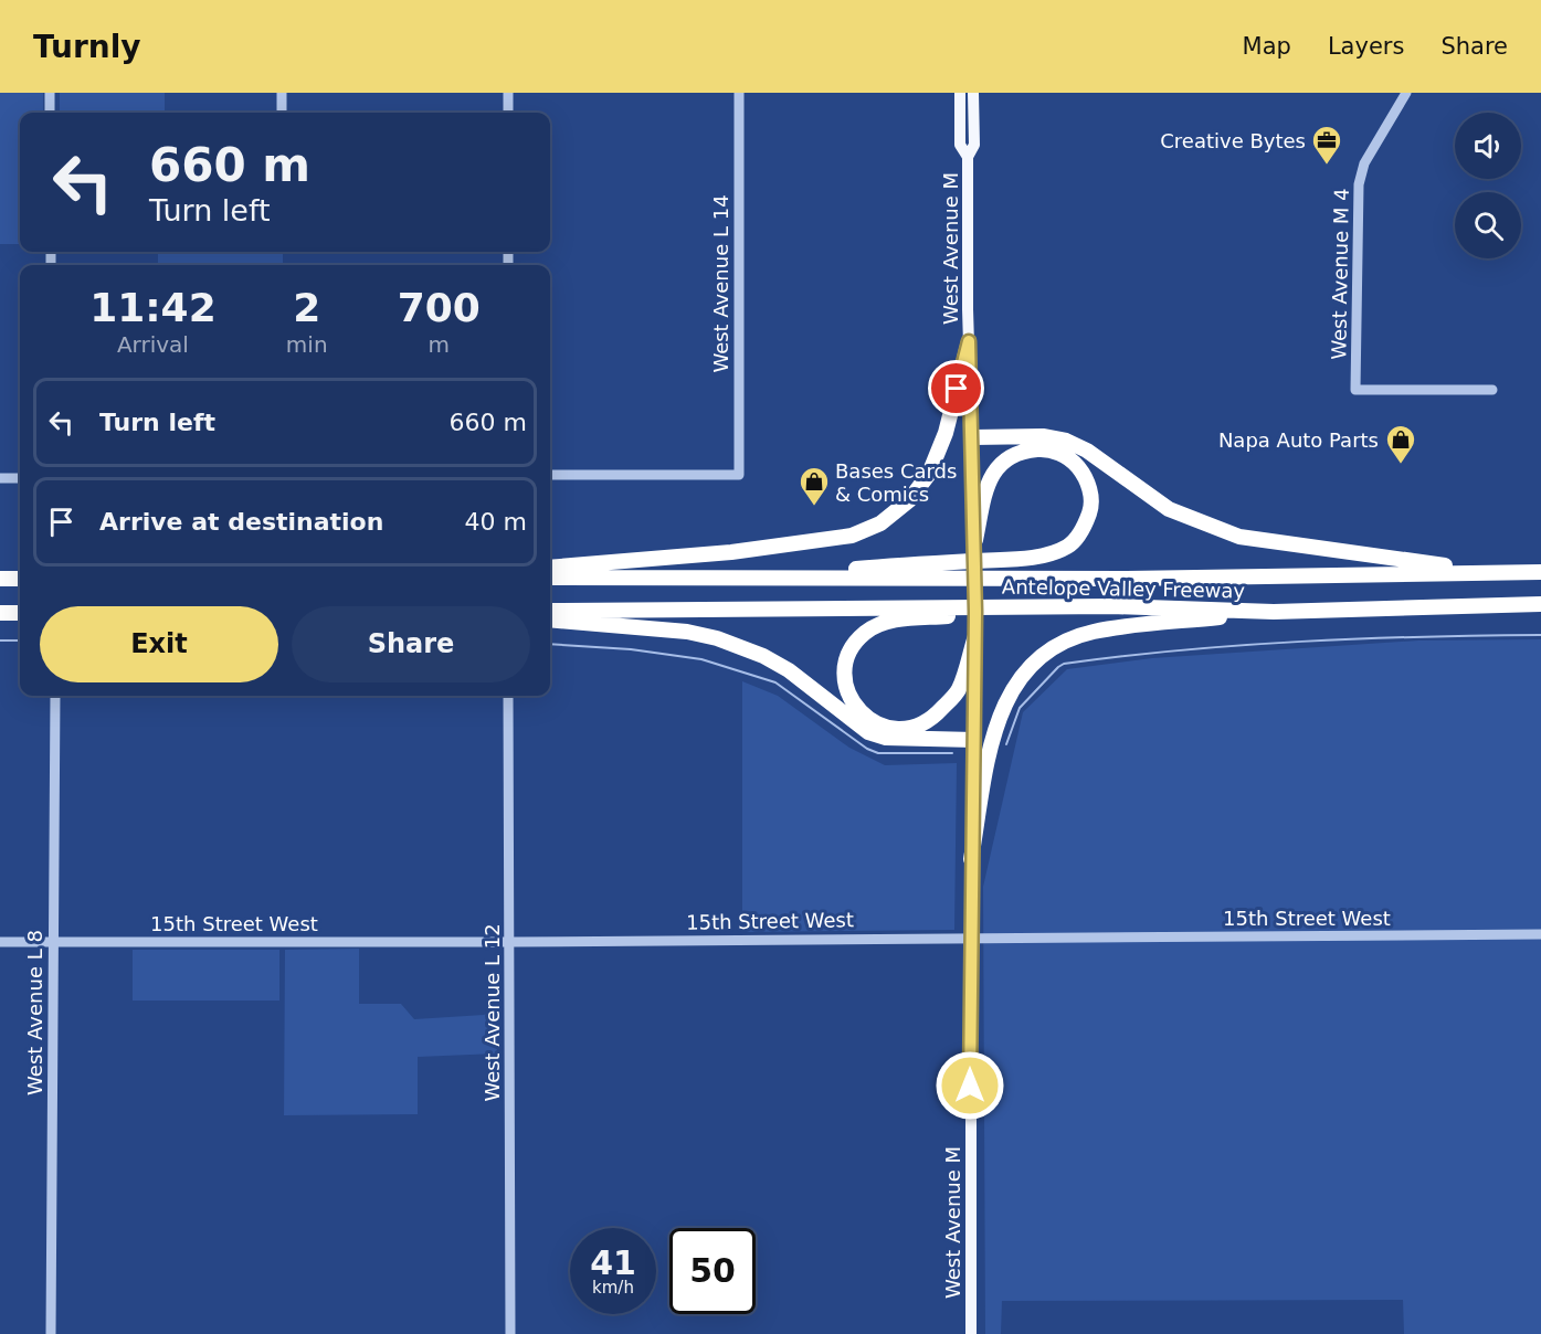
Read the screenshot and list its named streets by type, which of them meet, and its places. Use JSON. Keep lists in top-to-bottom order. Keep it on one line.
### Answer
{"streets":{"highway":["Antelope Valley Freeway"],"main road":["West Avenue M"],"street":["West Avenue M 4","West Avenue L 14","15th Street West","West Avenue L 8","West Avenue L 12"]},"crossings":[["West Avenue M","15th Street West"],["15th Street West","West Avenue L 8"],["15th Street West","West Avenue L 12"]],"places":{"office":["Creative Bytes"],"shop":["Napa Auto Parts","Bases Cards & Comics"]},"page":{"header":"Turnly","nav":["Map","Layers","Share"],"turn":["660 m","Turn left"],"eta":["11:42","Arrival","2","min","700","m"],"list":[{"name":"Turn left","value":"660 m"},{"name":"Arrive at destination","value":"40 m"}],"buttons":["Exit","Share"],"speed":"41 km/h","limit":"50"}}
